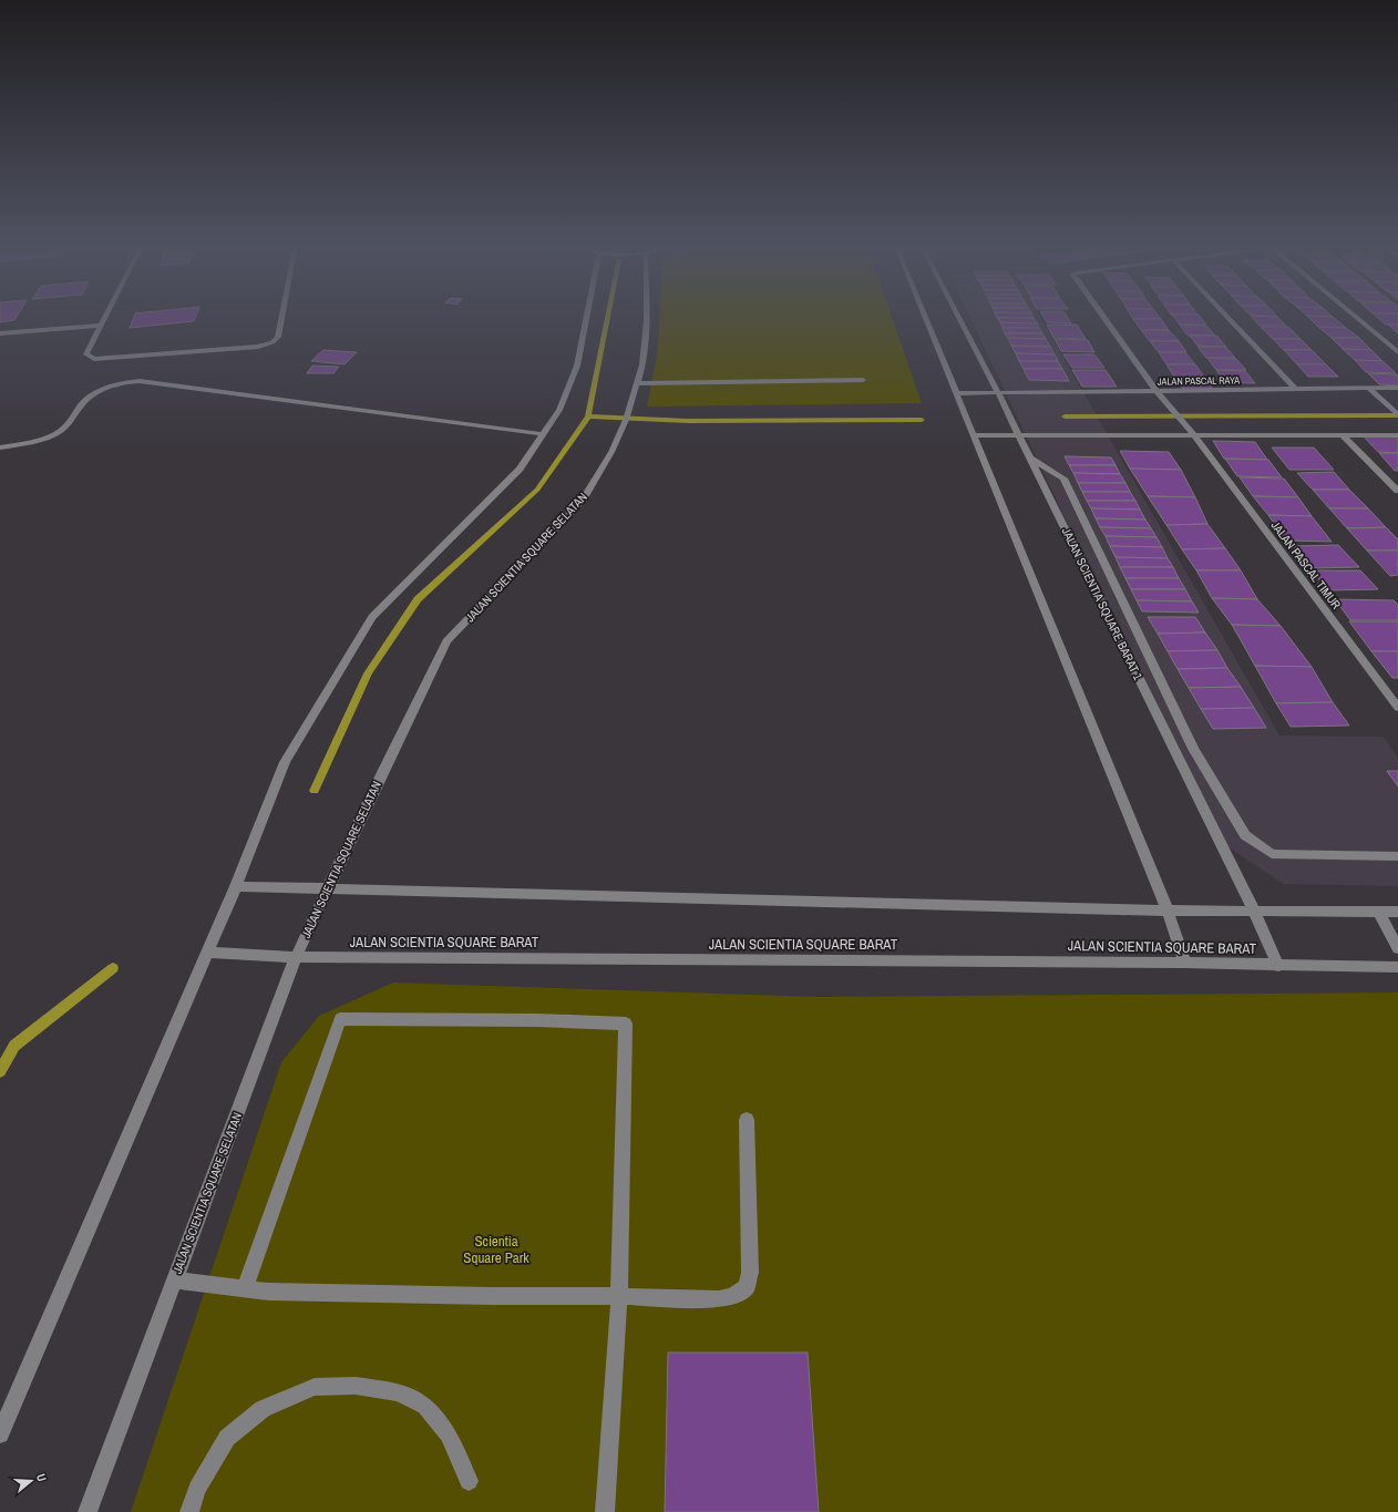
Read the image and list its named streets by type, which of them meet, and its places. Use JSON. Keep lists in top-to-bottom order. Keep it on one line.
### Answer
{"streets":{"street":["JALAN PASCAL RAYA","JALAN SCIENTIA SQUARE SELATAN","JALAN PASCAL TIMUR","JALAN SCIENTIA SQUARE BARAT 1","JALAN SCIENTIA SQUARE BARAT"]},"crossings":[["JALAN PASCAL RAYA","JALAN PASCAL TIMUR"],["JALAN PASCAL RAYA","JALAN SCIENTIA SQUARE BARAT 1"],["JALAN SCIENTIA SQUARE SELATAN","JALAN SCIENTIA SQUARE BARAT"],["JALAN SCIENTIA SQUARE BARAT 1","JALAN SCIENTIA SQUARE BARAT"]],"parks":["Scientia Square Park"],"north":"right"}
